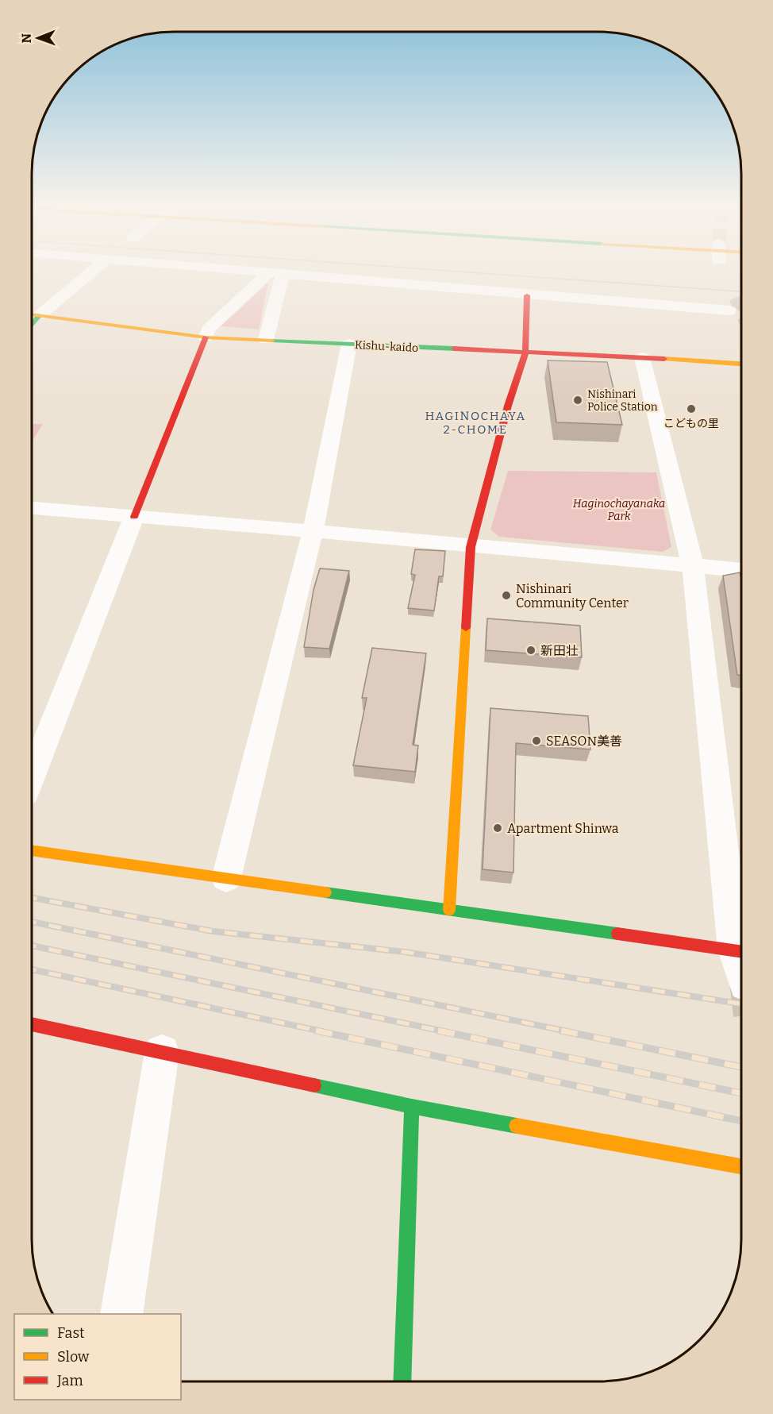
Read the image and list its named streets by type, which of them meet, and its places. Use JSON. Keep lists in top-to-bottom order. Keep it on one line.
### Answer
{"streets":{"street":["Kishu-kaido"]},"districts":["HAGINOCHAYA 2-CHOME"],"parks":["Haginochayanaka Park"],"places":["Nishinari Police Station","こどもの里","Nishinari Community Center","新田壮","SEASON美善","Apartment Shinwa"],"legend":["Fast","Slow","Jam"],"north":"left"}
